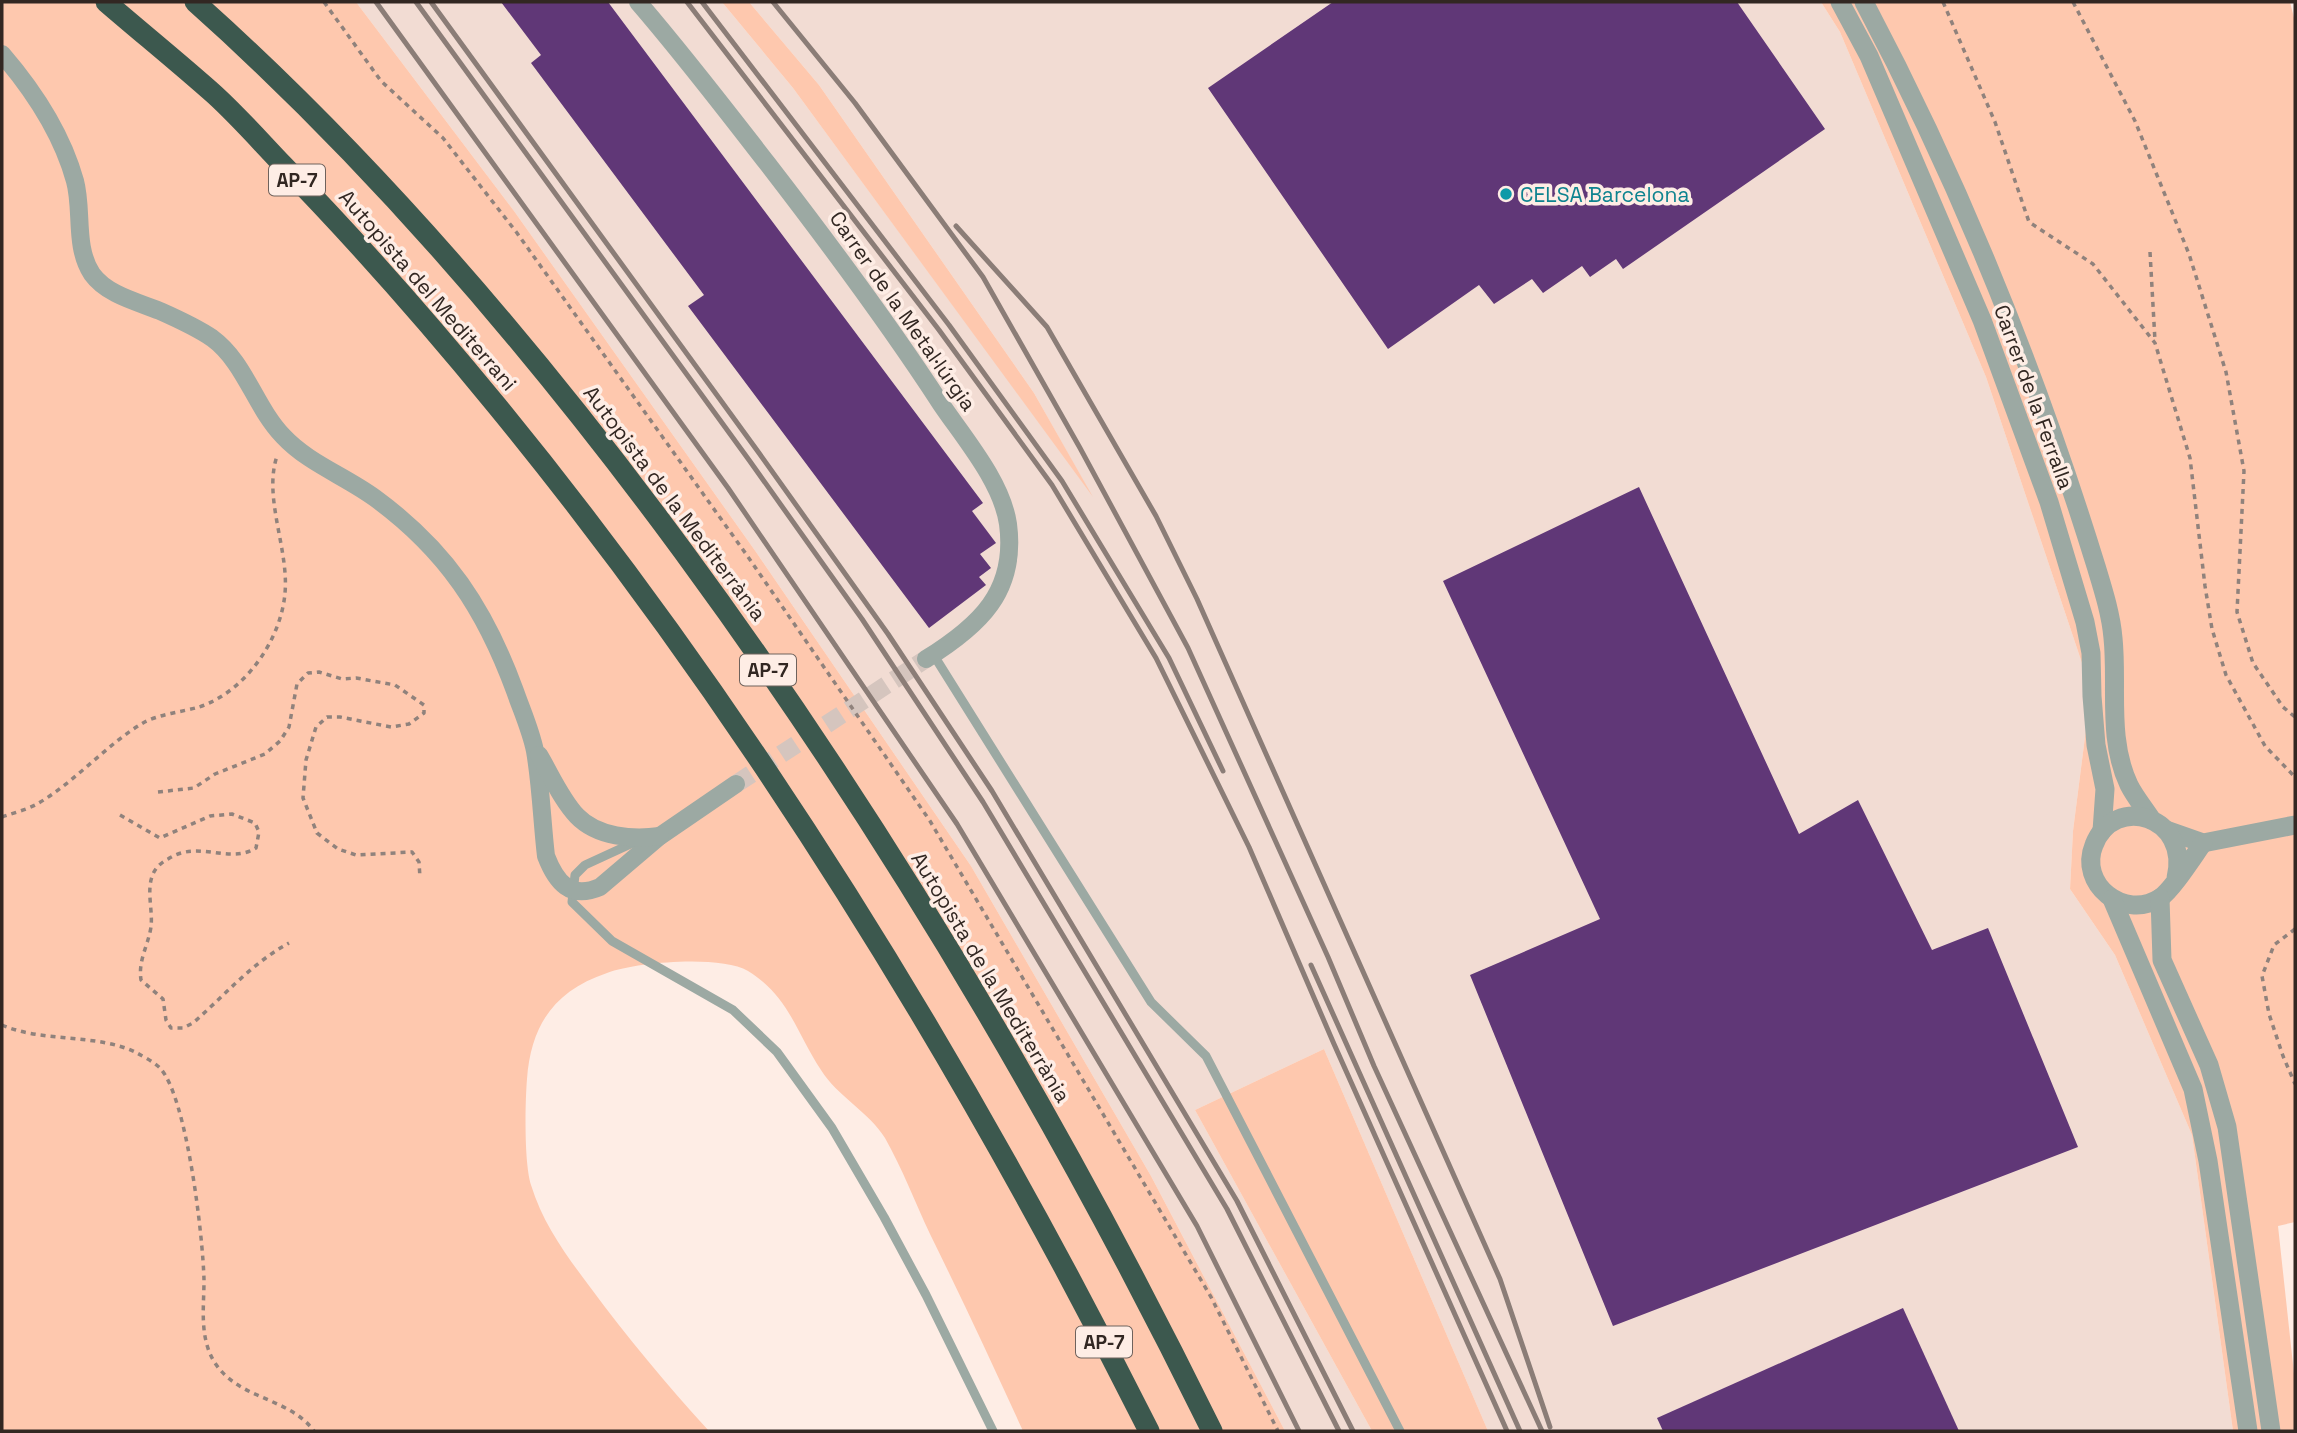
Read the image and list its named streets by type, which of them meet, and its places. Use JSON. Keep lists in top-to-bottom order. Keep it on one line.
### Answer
{"streets":{"highway":["AP-7","Autopista del Mediterrani","Autopista de la Mediterrània"],"street":["Carrer de la Metal·lúrgia","Carrer de la Ferralla"]},"places":["CELSA Barcelona"]}
